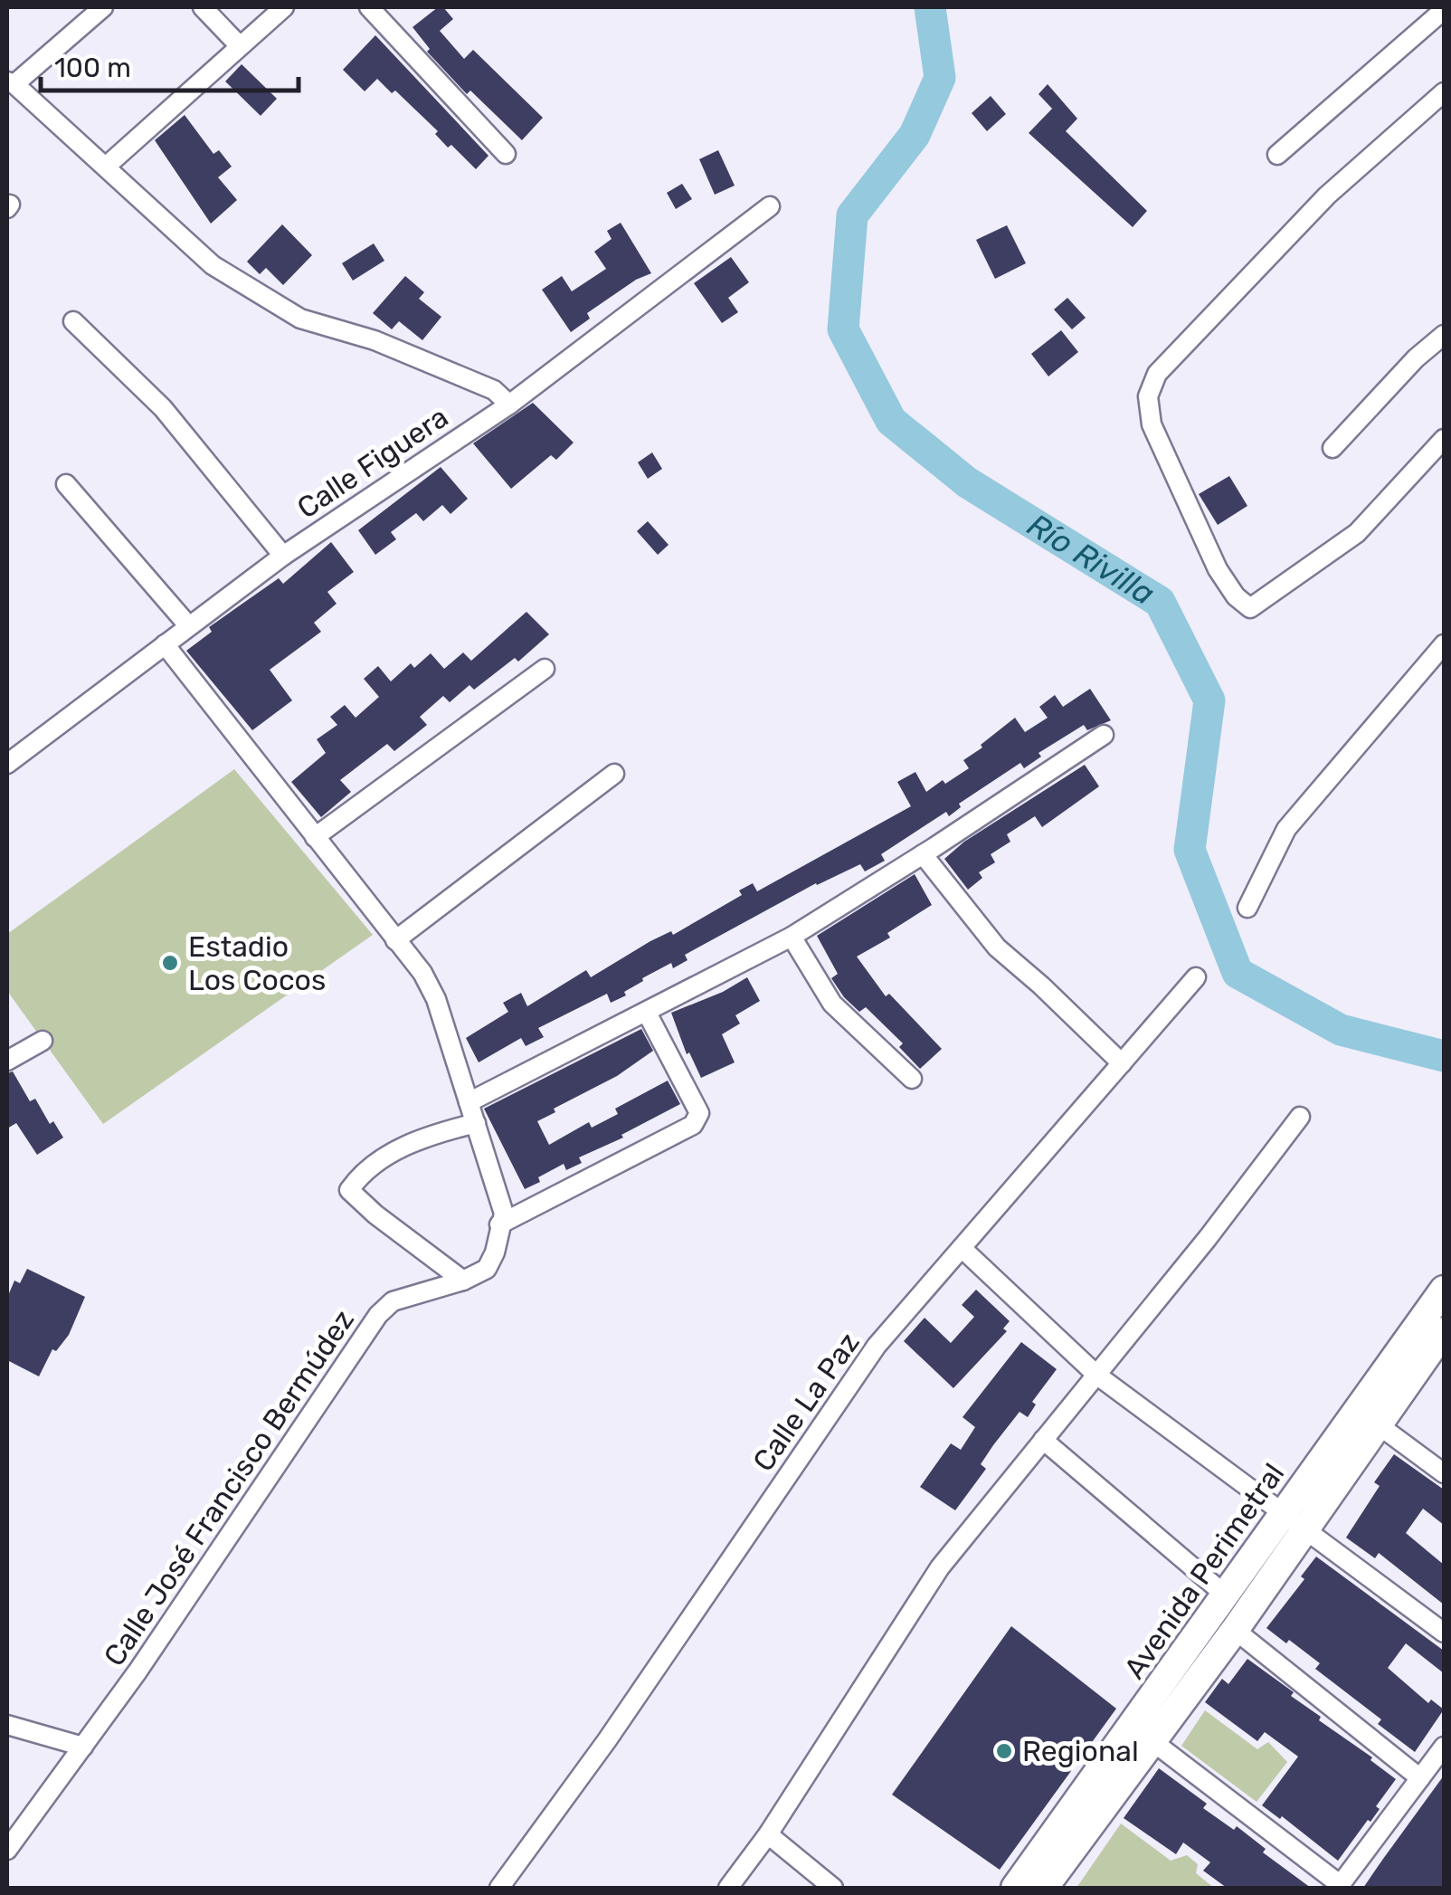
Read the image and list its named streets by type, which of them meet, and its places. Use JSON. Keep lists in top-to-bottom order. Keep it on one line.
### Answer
{"streets":{"main road":["Avenida Perimetral"],"street":["Calle Figuera","Calle La Paz","Calle José Francisco Bermúdez"]},"crossings":[["Calle Figuera","Calle José Francisco Bermúdez"]],"water":["Río Rivilla"],"places":["Estadio Los Cocos","Regional"],"scale_bar":"100 m"}
